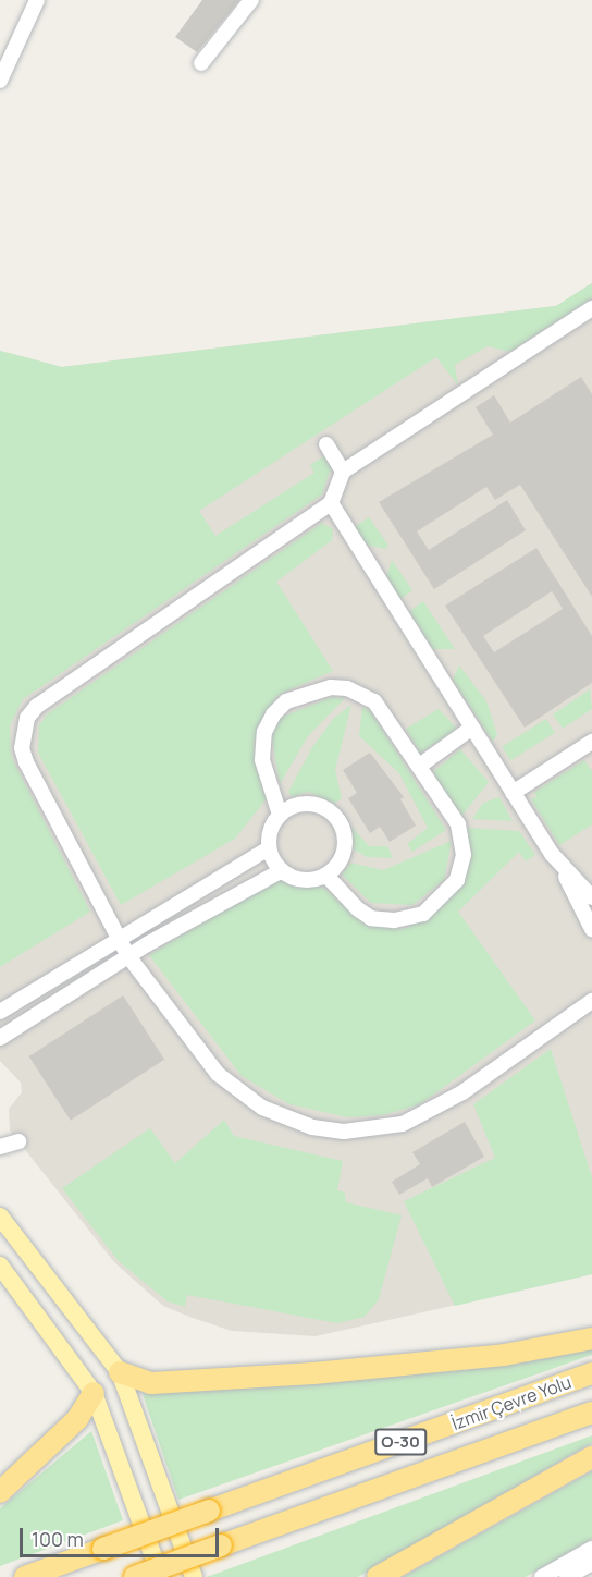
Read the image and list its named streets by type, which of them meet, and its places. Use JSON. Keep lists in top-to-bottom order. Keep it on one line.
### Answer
{"streets":{"highway":["İzmir Çevre Yolu","O-30"]},"scale_bar":"100 m"}
